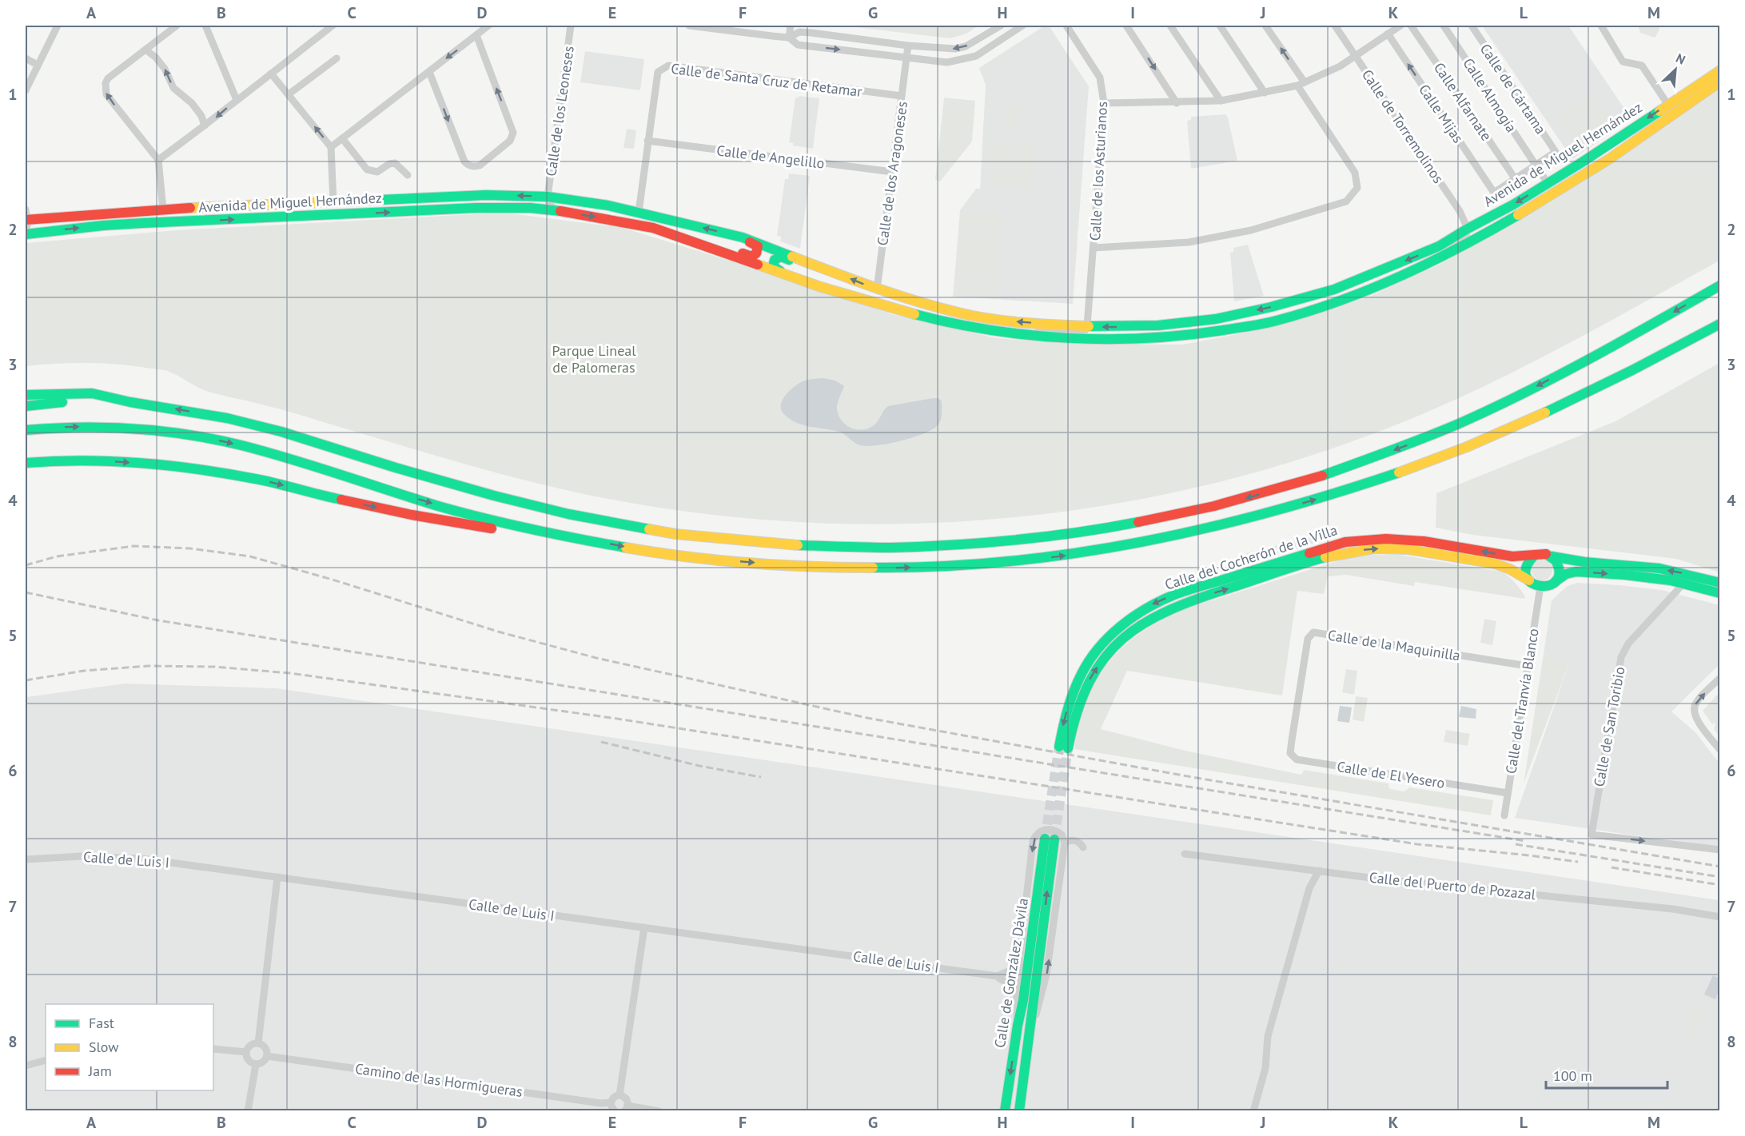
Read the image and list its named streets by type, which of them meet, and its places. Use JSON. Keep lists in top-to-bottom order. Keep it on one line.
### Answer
{"streets":{"main road":["Avenida de Miguel Hernández","Calle del Cocherón de la Villa","Calle de González Dávila"],"street":["Calle de Santa Cruz de Retamar","Calle de Cártama","Calle Almogía","Calle Alfarnate","Calle de los Leoneses","Calle Mijas","Calle de Torremolinos","Calle de Angelillo","Calle de los Asturianos","Calle de los Aragoneses","Calle de la Maquinilla","Calle del Tranvía Blanco","Calle de San Toribio","Calle de El Yesero","Calle de Luis I","Calle del Puerto de Pozazal","Camino de las Hormigueras"]},"crossings":[["Calle de Santa Cruz de Retamar","Avenida de Miguel Hernández"],["Calle de Santa Cruz de Retamar","Calle de Angelillo"],["Calle de Santa Cruz de Retamar","Calle de los Aragoneses"],["Calle de Cártama","Calle Almogía"],["Calle Almogía","Avenida de Miguel Hernández"],["Calle Alfarnate","Calle Mijas"],["Calle de los Leoneses","Avenida de Miguel Hernández"],["Calle de Torremolinos","Avenida de Miguel Hernández"],["Avenida de Miguel Hernández","Calle de los Asturianos"],["Avenida de Miguel Hernández","Calle de los Aragoneses"],["Calle de Angelillo","Calle de los Aragoneses"],["Calle del Cocherón de la Villa","Calle del Tranvía Blanco"],["Calle de la Maquinilla","Calle del Tranvía Blanco"],["Calle de la Maquinilla","Calle de El Yesero"],["Calle del Tranvía Blanco","Calle de El Yesero"]],"one_way":["Calle Mijas"],"parks":["Parque Lineal de Palomeras"],"legend":["Fast","Slow","Jam"],"scale_bar":"100 m","north":"top right","grid":{"columns":["A","B","C","D","E","F","G","H","I","J","K","L","M"],"rows":["1","2","3","4","5","6","7","8"]}}
